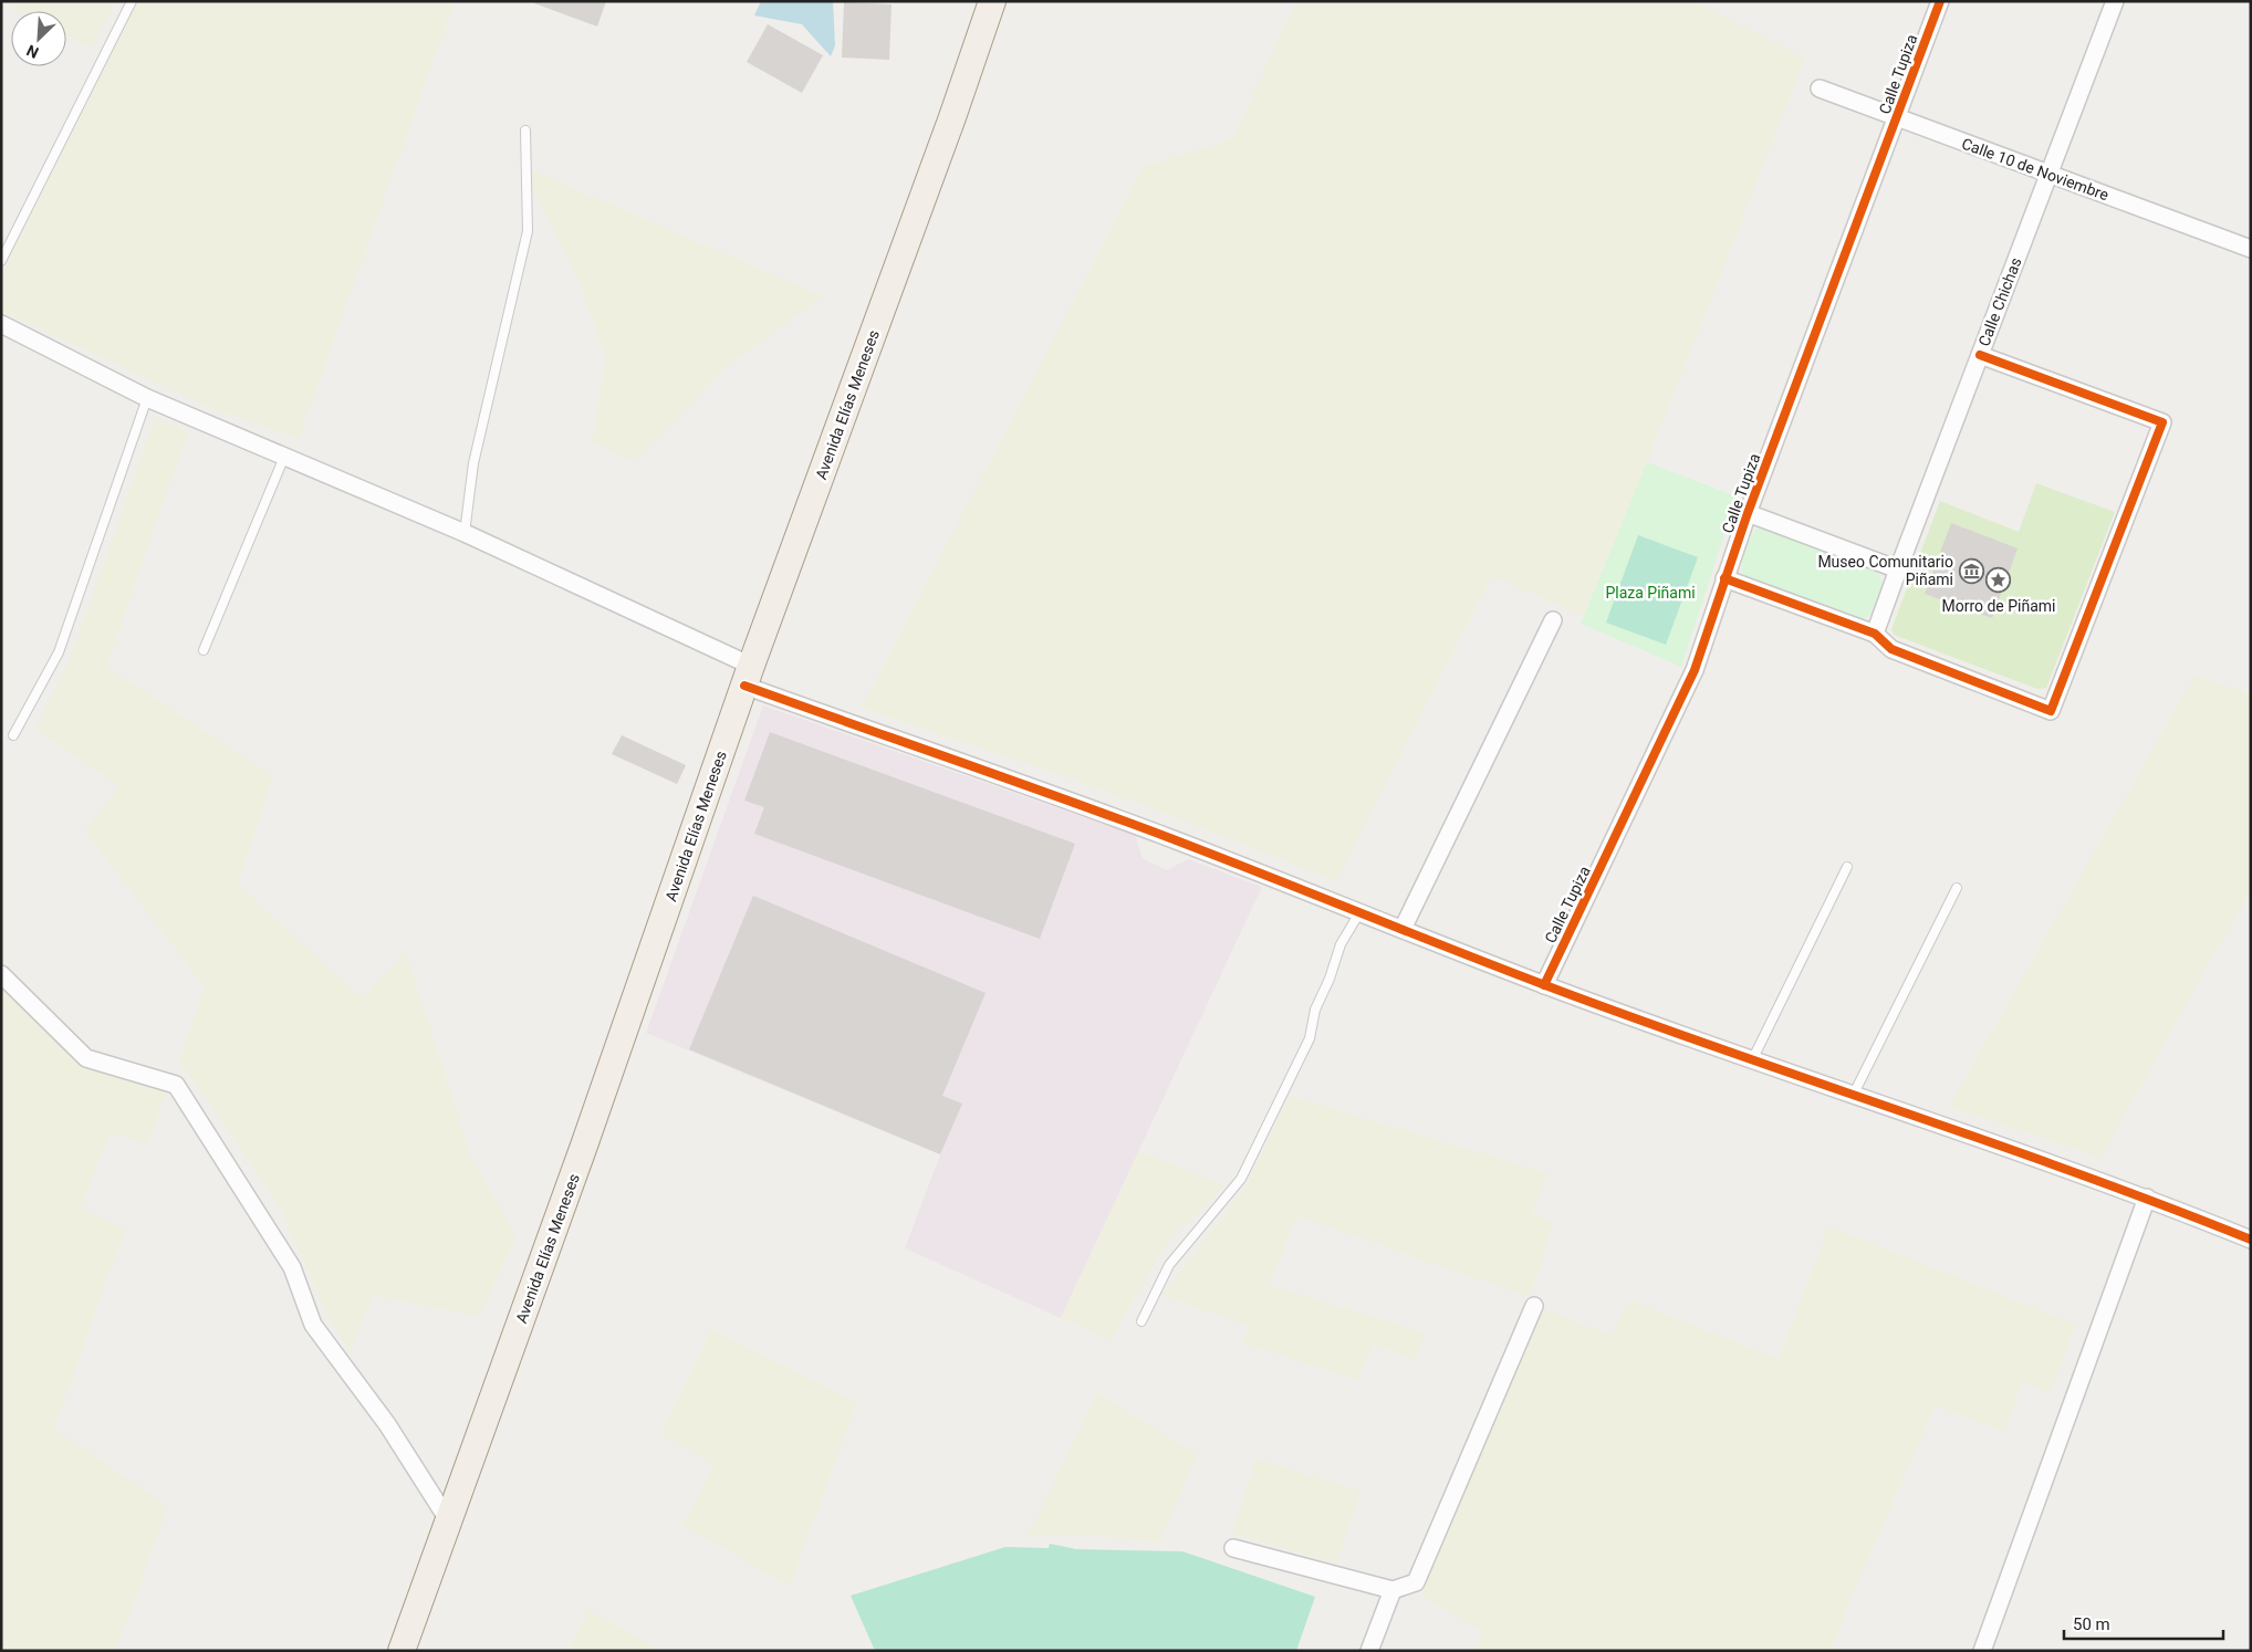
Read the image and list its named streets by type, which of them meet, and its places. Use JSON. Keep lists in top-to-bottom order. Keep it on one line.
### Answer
{"streets":{"main road":["Avenida Elías Meneses"],"street":["Calle Tupiza","Calle 10 de Noviembre","Calle Chichas"]},"crossings":[["Calle Tupiza","Calle 10 de Noviembre"],["Calle 10 de Noviembre","Calle Chichas"]],"parks":["Plaza Piñami"],"places":{"museum":["Museo Comunitario Piñami"],"place":["Morro de Piñami"]},"scale_bar":"50 m","north":"bottom left"}
